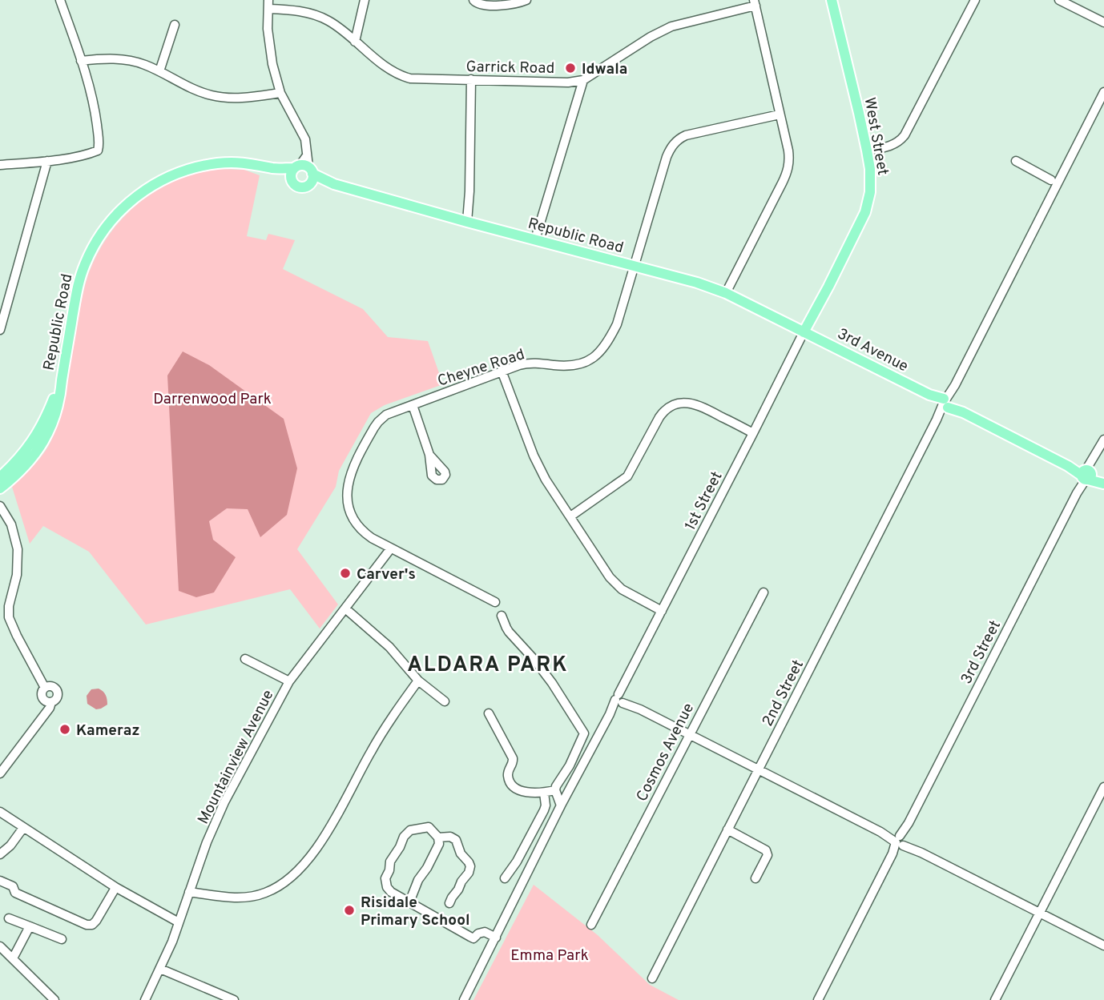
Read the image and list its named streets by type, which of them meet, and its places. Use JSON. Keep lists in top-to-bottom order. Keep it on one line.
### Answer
{"streets":{"main road":["West Street","Republic Road","3rd Avenue"],"street":["Garrick Road","Cheyne Road","1st Street","3rd Street","2nd Street","Cosmos Avenue","Mountainview Avenue"]},"crossings":[["West Street","Republic Road"],["West Street","3rd Avenue"],["West Street","1st Street"],["Republic Road","3rd Avenue"],["Republic Road","Cheyne Road"],["Republic Road","1st Street"],["3rd Avenue","1st Street"],["3rd Avenue","3rd Street"],["3rd Avenue","2nd Street"],["Cheyne Road","Mountainview Avenue"]],"districts":["ALDARA PARK"],"parks":["Darrenwood Park","Emma Park"],"places":["Idwala","Carver's","Kameraz","Risidale Primary School"]}
